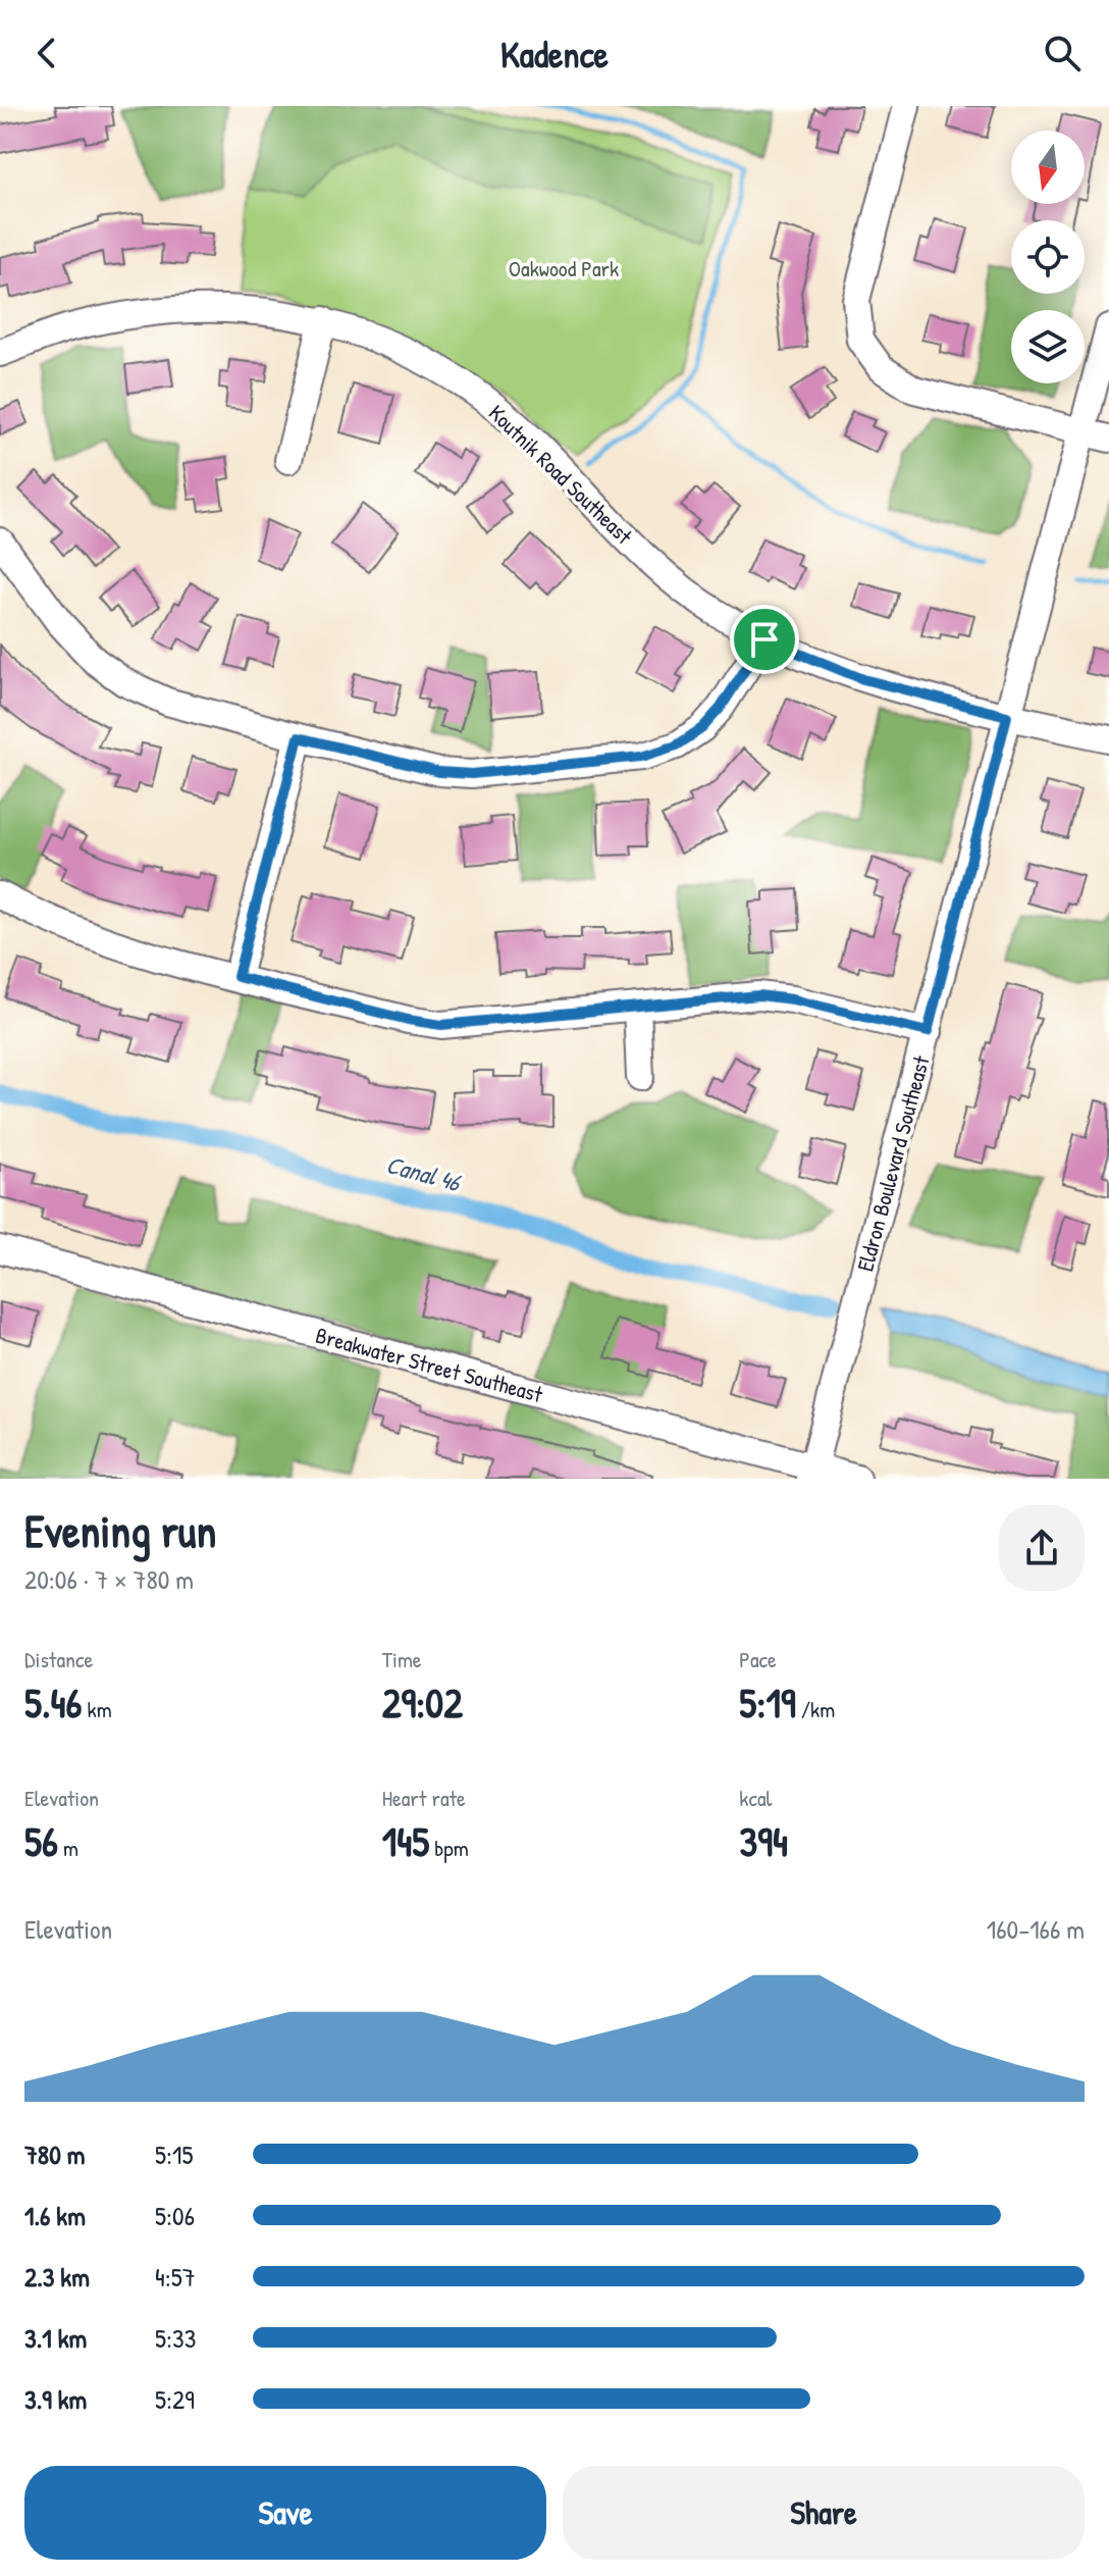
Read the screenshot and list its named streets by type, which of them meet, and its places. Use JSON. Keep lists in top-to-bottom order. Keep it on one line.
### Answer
{"streets":{"street":["Koutnik Road Southeast","Eldron Boulevard Southeast","Breakwater Street Southeast"]},"crossings":[["Koutnik Road Southeast","Eldron Boulevard Southeast"],["Eldron Boulevard Southeast","Breakwater Street Southeast"]],"water":["Canal 46"],"parks":["Oakwood Park"],"north":"bottom","page":{"header":"Kadence","heading":["Evening run","20:06 · 7 × 780 m"],"stats":[["Distance","5.46 km"],["Time","29:02"],["Pace","5:19 /km"],["Elevation","56 m"],["Heart rate","145 bpm"],["kcal","394"]],"chart":["Elevation","160–166 m"],"list":[{"name":"780 m","note":"5:15"},{"name":"1.6 km","note":"5:06"},{"name":"2.3 km","note":"4:57"},{"name":"3.1 km","note":"5:33"},{"name":"3.9 km","note":"5:29"}],"buttons":["Save","Share"]}}
